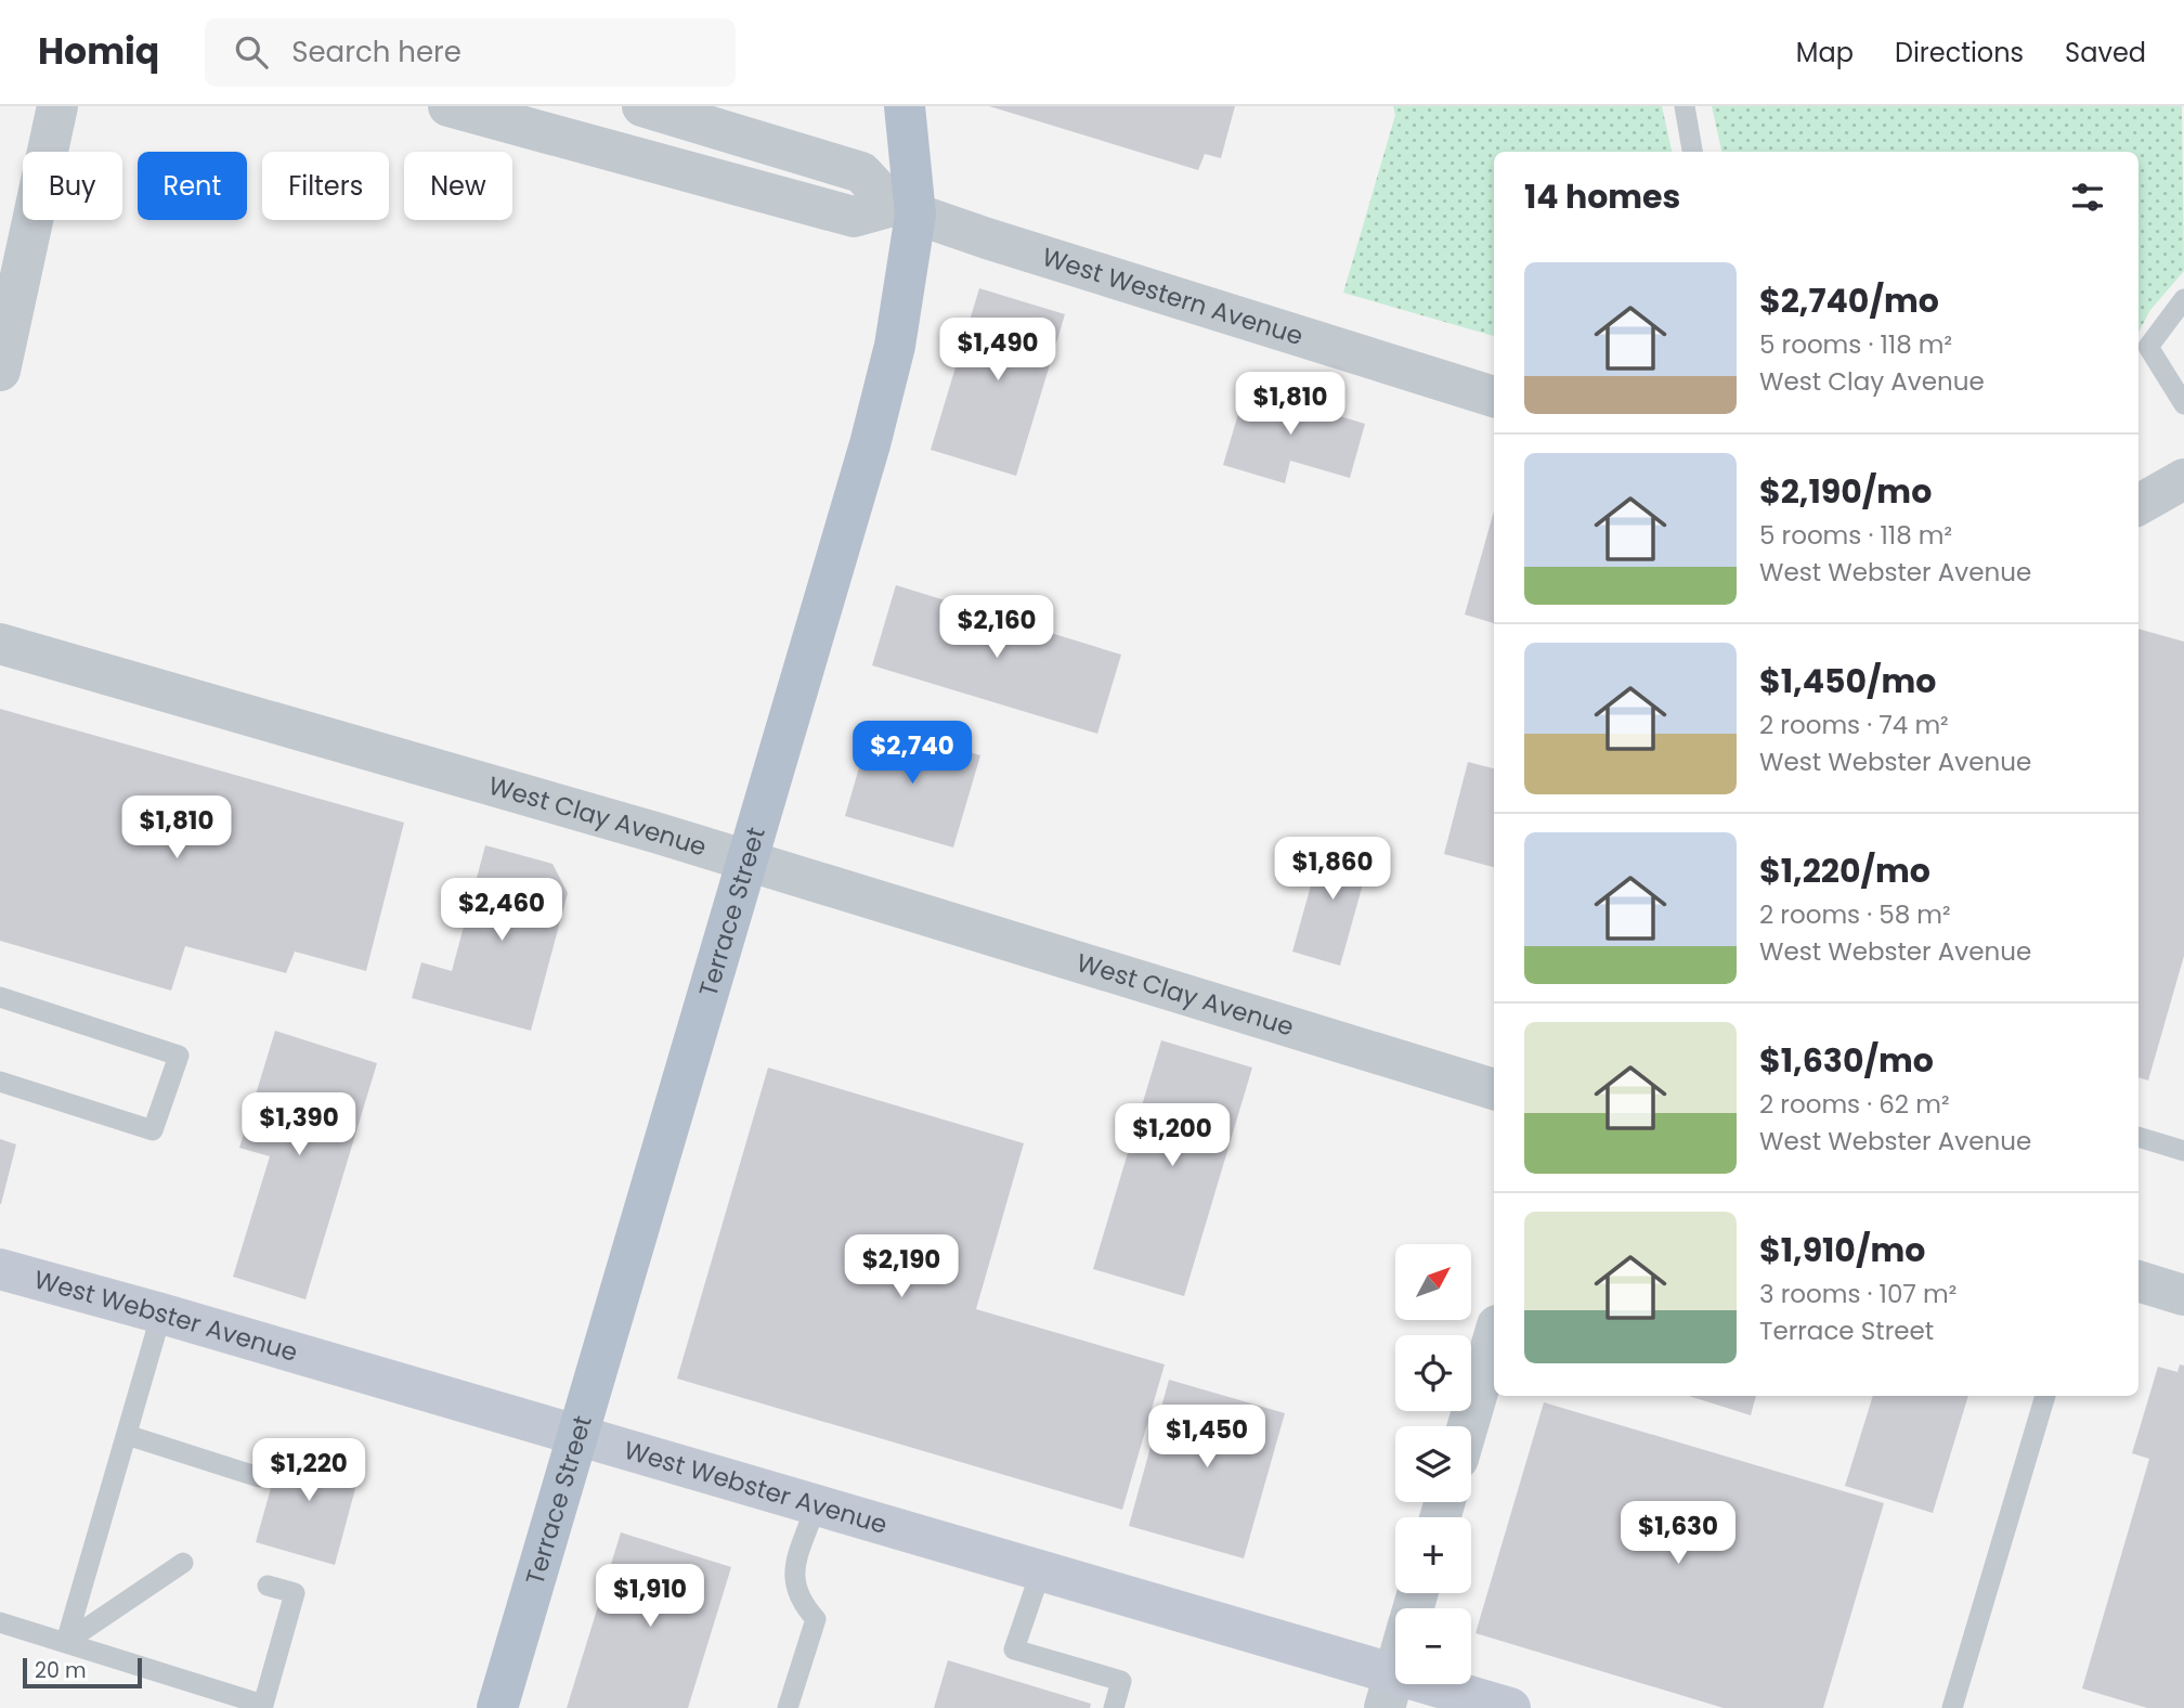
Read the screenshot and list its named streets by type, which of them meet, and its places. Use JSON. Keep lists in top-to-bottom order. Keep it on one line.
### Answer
{"streets":{"main road":["Terrace Street","West Webster Avenue"],"street":["West Western Avenue","West Clay Avenue"]},"crossings":[["West Western Avenue","Terrace Street"],["West Clay Avenue","Terrace Street"],["Terrace Street","West Webster Avenue"]],"scale_bar":"20 m","north":"top right","page":{"header":"Homiq","search":"Search here","nav":["Map","Directions","Saved"],"chip":["Buy","Rent","Filters","New"],"heading":"14 homes","list":[{"name":"$2,740/mo","note":"5 rooms · 118 m² · West Clay Avenue"},{"name":"$2,190/mo","note":"5 rooms · 118 m² · West Webster Avenue"},{"name":"$1,450/mo","note":"2 rooms · 74 m² · West Webster Avenue"},{"name":"$1,220/mo","note":"2 rooms · 58 m² · West Webster Avenue"},{"name":"$1,630/mo","note":"2 rooms · 62 m² · West Webster Avenue"},{"name":"$1,910/mo","note":"3 rooms · 107 m² · Terrace Street"}],"price":["$1,490","$1,810","$2,160","$2,740","$1,810","$1,860","$2,460","$1,390","$1,200","$2,190","$1,450","$1,220","$1,630","$1,910"],"map_buttons":["+","−"],"scale":"20 m"}}
